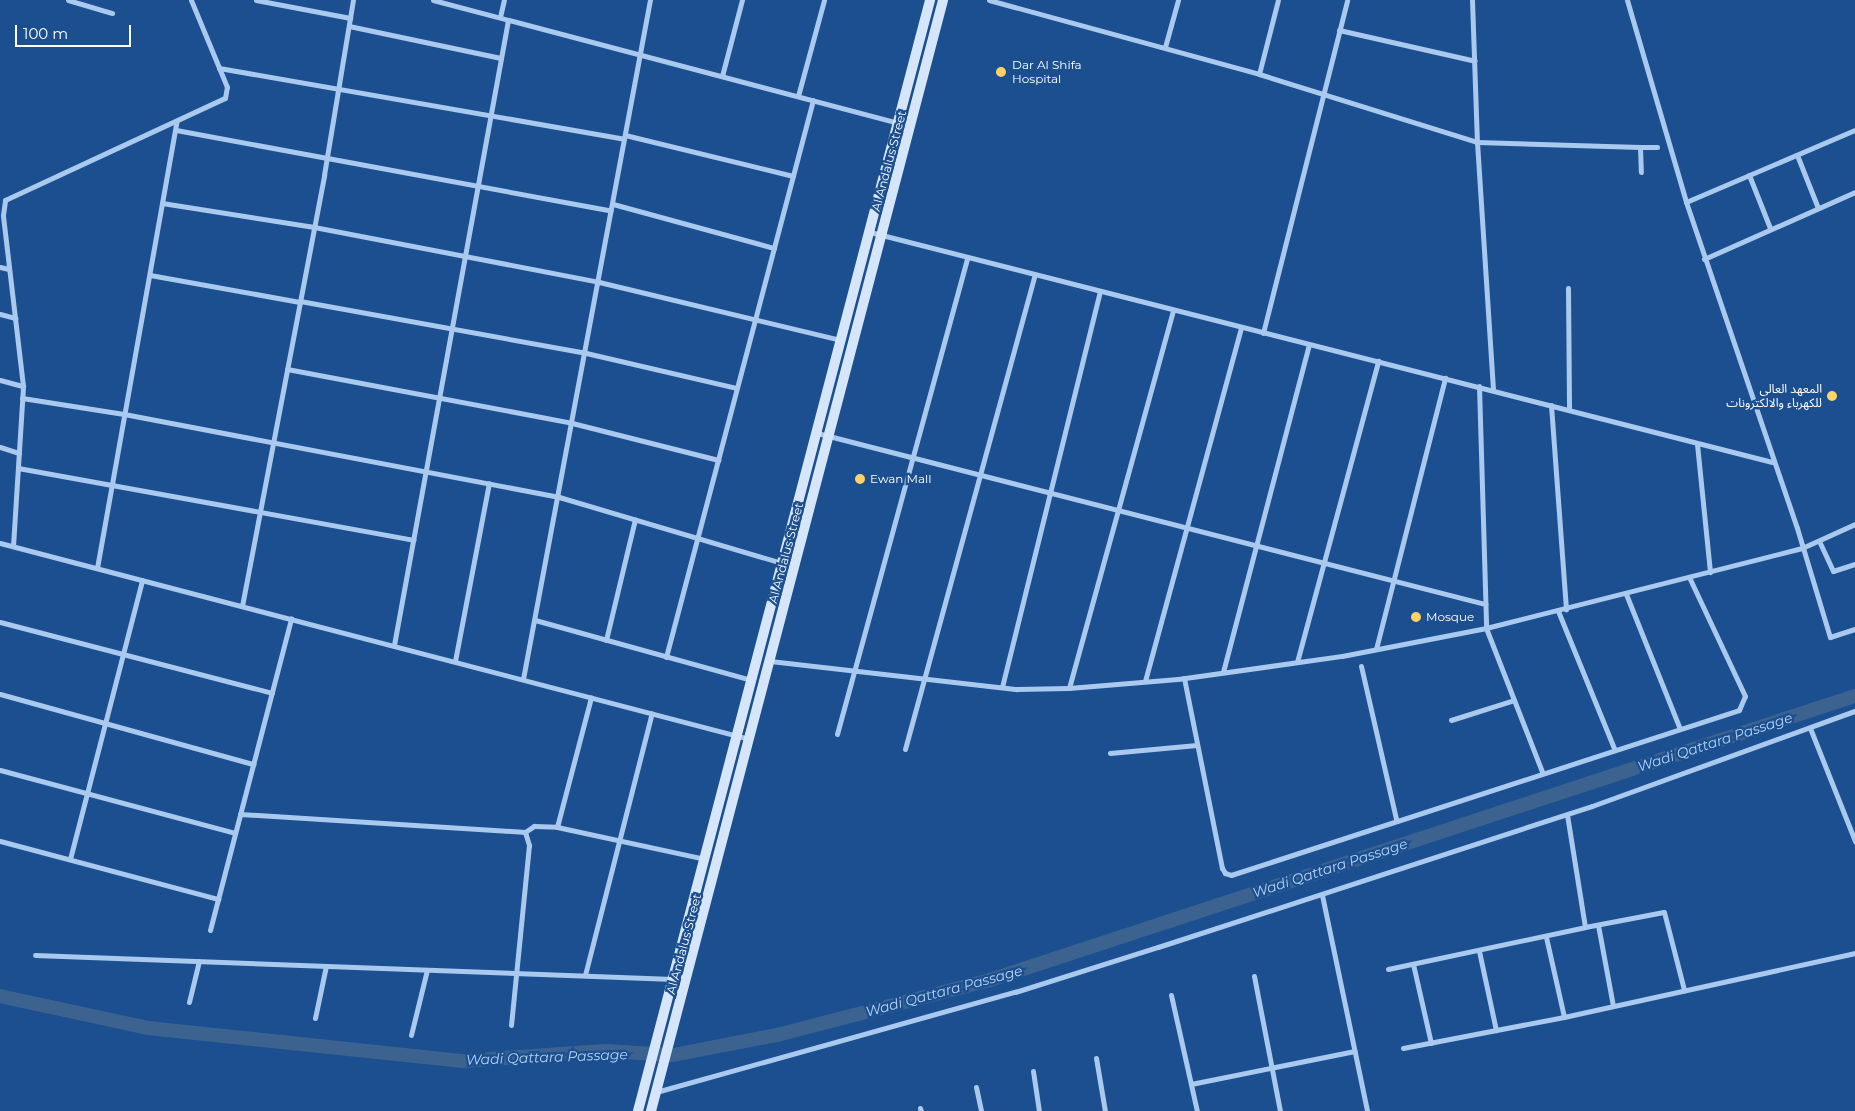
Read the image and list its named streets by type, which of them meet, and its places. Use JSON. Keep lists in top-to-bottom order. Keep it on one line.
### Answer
{"streets":{"main road":["Al Andalus Street"]},"water":["Wadi Qattara Passage"],"places":["Dar Al Shifa Hospital","المعهد العالي للكهرباء والالكترونات","Ewan Mall","Mosque"],"scale_bar":"100 m"}
